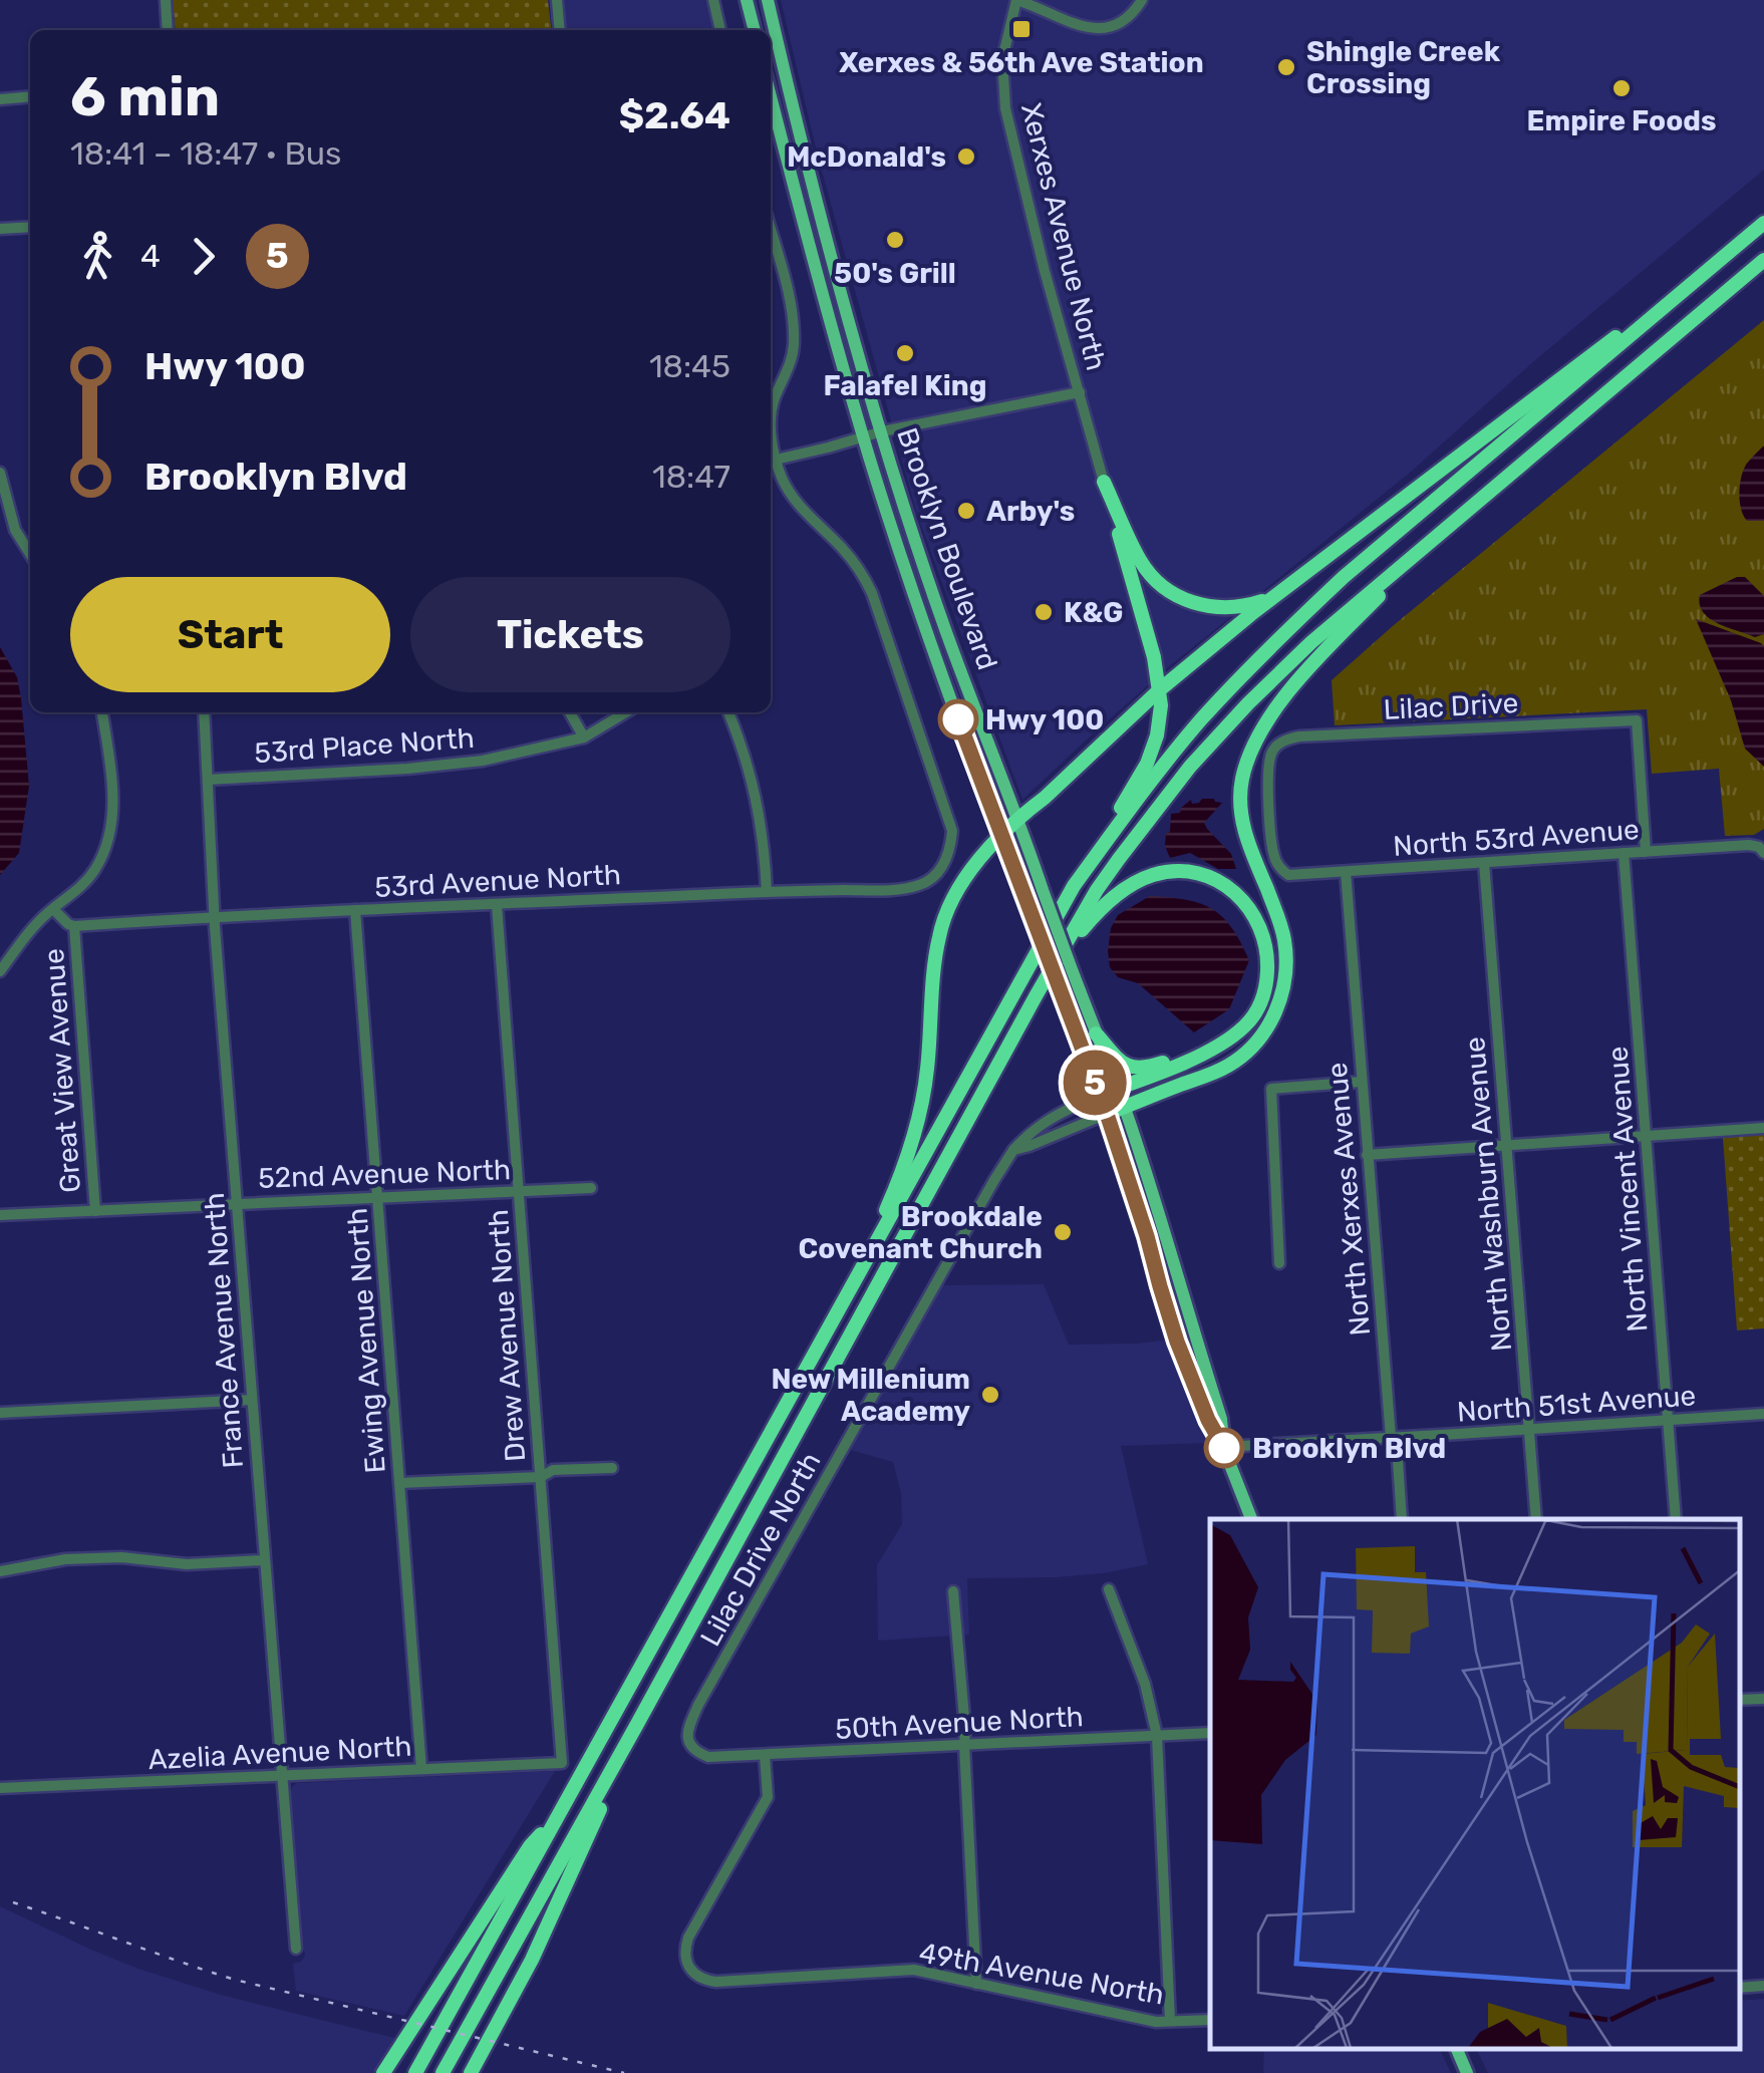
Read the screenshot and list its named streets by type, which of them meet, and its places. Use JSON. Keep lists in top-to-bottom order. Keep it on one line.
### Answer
{"streets":{"main road":["Brooklyn Boulevard"],"street":["Xerxes Avenue North","Lilac Drive","53rd Place North","North 53rd Avenue","53rd Avenue North","Great View Avenue","52nd Avenue North","North Vincent Avenue","North Washburn Avenue","North Xerxes Avenue","France Avenue North","Drew Avenue North","Ewing Avenue North","North 51st Avenue","Lilac Drive North","50th Avenue North","Azelia Avenue North","49th Avenue North"]},"crossings":[["Brooklyn Boulevard","North 51st Avenue"],["Brooklyn Boulevard","Lilac Drive North"],["Lilac Drive","North 53rd Avenue"],["53rd Place North","France Avenue North"],["North 53rd Avenue","North Vincent Avenue"],["North 53rd Avenue","North Washburn Avenue"],["North 53rd Avenue","North Xerxes Avenue"],["53rd Avenue North","Great View Avenue"],["53rd Avenue North","France Avenue North"],["53rd Avenue North","Drew Avenue North"],["53rd Avenue North","Ewing Avenue North"],["Great View Avenue","52nd Avenue North"],["52nd Avenue North","France Avenue North"],["52nd Avenue North","Drew Avenue North"],["52nd Avenue North","Ewing Avenue North"],["North Vincent Avenue","North 51st Avenue"],["North Washburn Avenue","North 51st Avenue"],["North Xerxes Avenue","North 51st Avenue"],["France Avenue North","Azelia Avenue North"],["Drew Avenue North","Azelia Avenue North"],["Ewing Avenue North","Azelia Avenue North"],["Lilac Drive North","50th Avenue North"],["50th Avenue North","49th Avenue North"]],"places":{"transit":["Xerxes & 56th Ave Station"],"other":["Shingle Creek Crossing","Empire Foods","McDonald's","50's Grill","Falafel King","Arby's","K&G","Hwy 100","Brookdale Covenant Church","New Millenium Academy","Brooklyn Blvd"]},"lines":["bus line 5"],"page":{"on_map":"5","heading":["6 min","18:41 – 18:47 · Bus","$2.64"],"legs":["4","5"],"list":[{"name":"Hwy 100","value":"18:45"},{"name":"Brooklyn Blvd","value":"18:47"}],"buttons":["Start","Tickets"]}}
